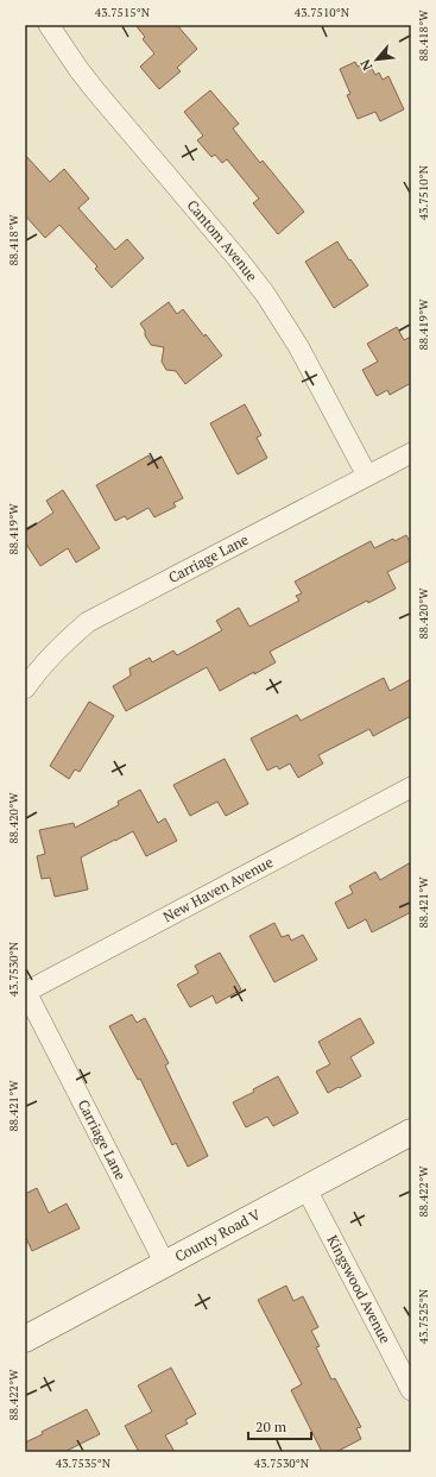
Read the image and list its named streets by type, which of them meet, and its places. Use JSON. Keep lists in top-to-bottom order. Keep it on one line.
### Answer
{"streets":{"main road":["County Road V"],"street":["Cantom Avenue","Carriage Lane","New Haven Avenue","Kingswood Avenue"]},"crossings":[["Cantom Avenue","Carriage Lane"],["Carriage Lane","New Haven Avenue"],["Carriage Lane","County Road V"],["County Road V","Kingswood Avenue"]],"scale_bar":"20 m","north":"bottom left","coordinates":["43.7515°N","43.7510°N","88.418°W","88.419°W","88.420°W","88.421°W","43.7530°N","88.422°W","43.7525°N","43.7535°N"]}
